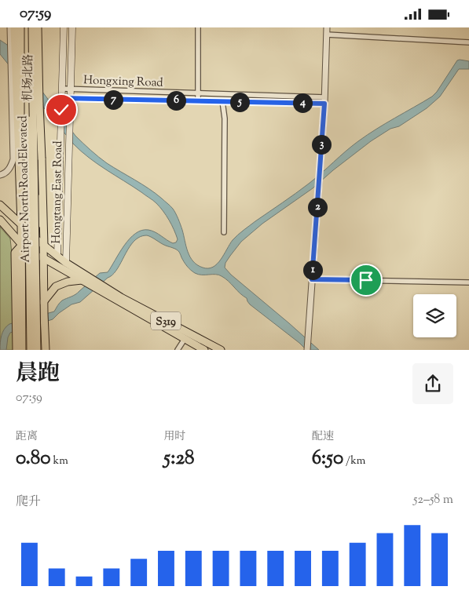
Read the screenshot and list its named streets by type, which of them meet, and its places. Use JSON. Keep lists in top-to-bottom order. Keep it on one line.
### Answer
{"streets":{"main road":["机场北路","Airport North Road Elevated","Hongtang East Road","S319"],"street":["Hongxing Road"]},"crossings":[["Hongxing Road","Hongtang East Road"]],"page":{"status":"07:59","pins":["7","6","5","4","3","2","1"],"heading":["晨跑","07:59"],"stats":[["距离","0.80 km"],["用时","5:28"],["配速","6:50 /km"]],"chart":["爬升","52–58 m"]}}
